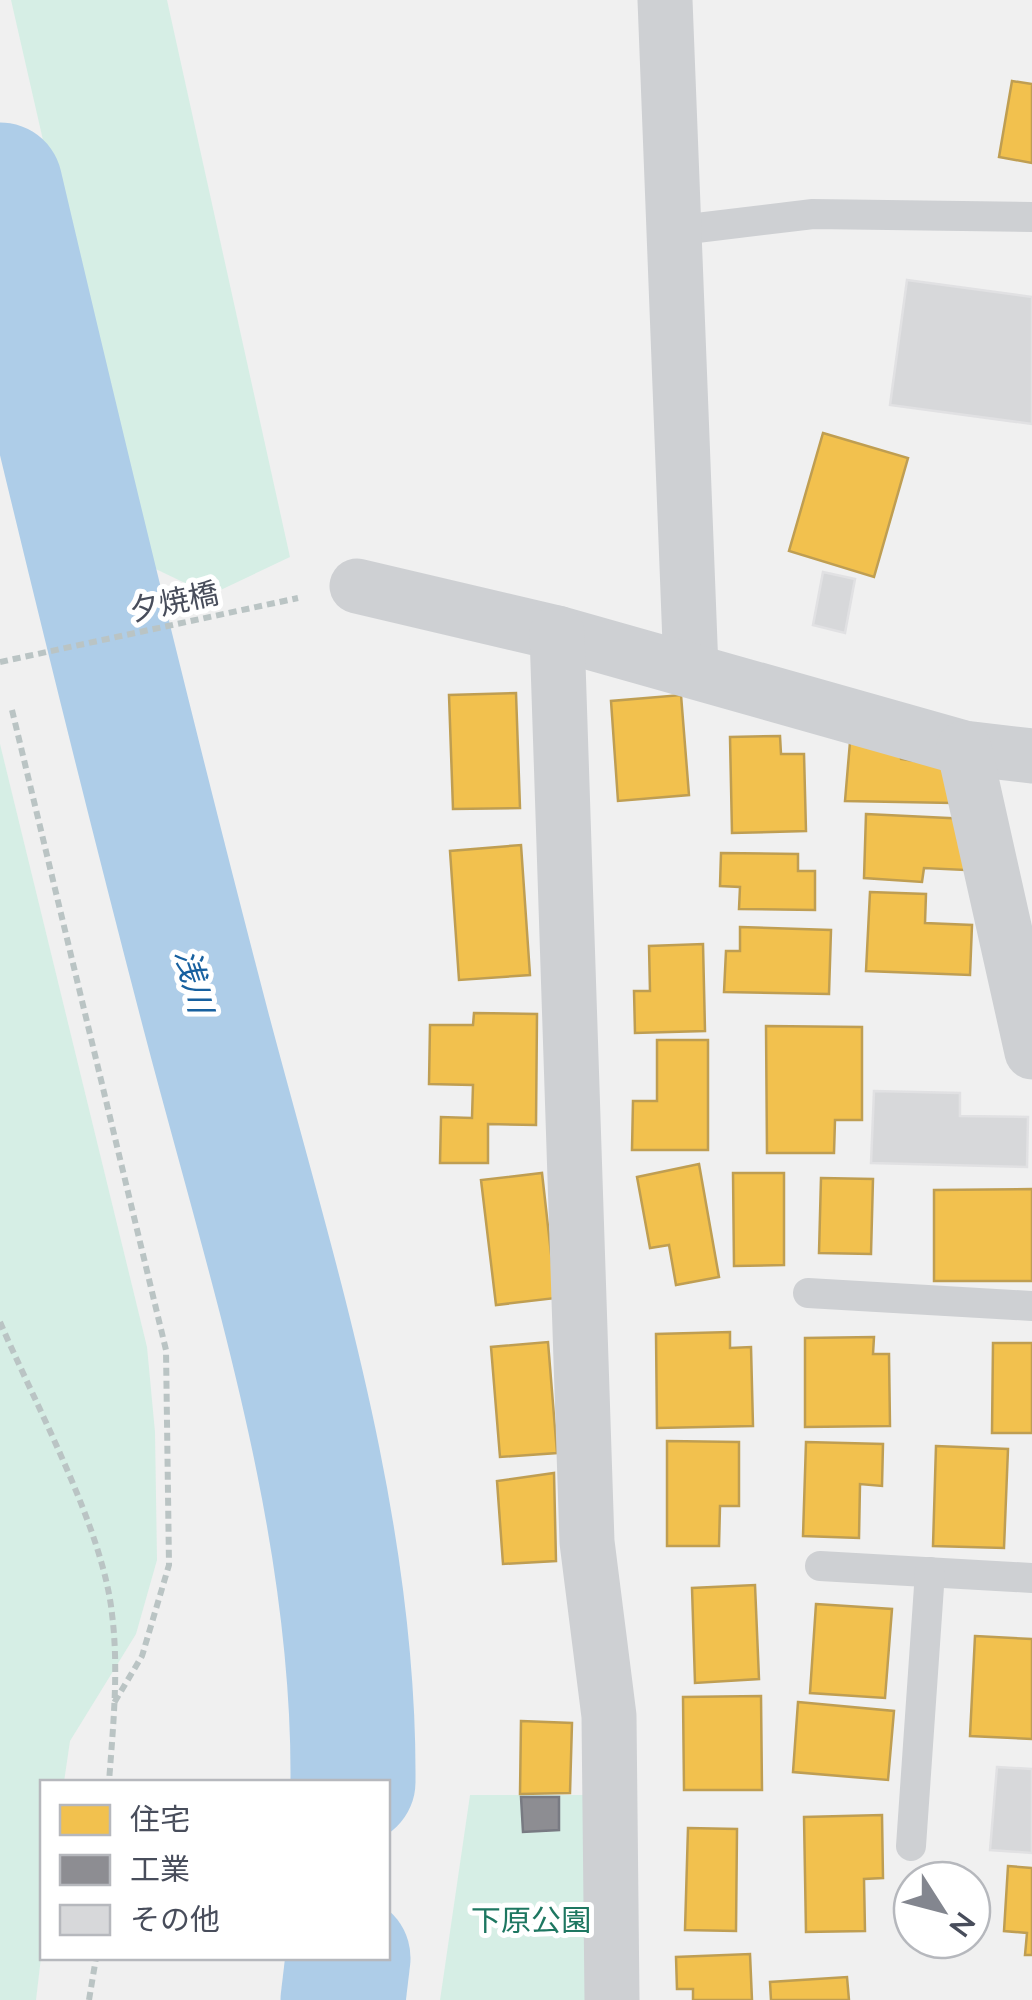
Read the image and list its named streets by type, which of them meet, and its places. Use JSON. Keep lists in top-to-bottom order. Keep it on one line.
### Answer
{"streets":{"path":["夕焼橋"]},"water":["浅川"],"parks":["下原公園"],"legend":["住宅","工業","その他"],"north":"bottom right"}
